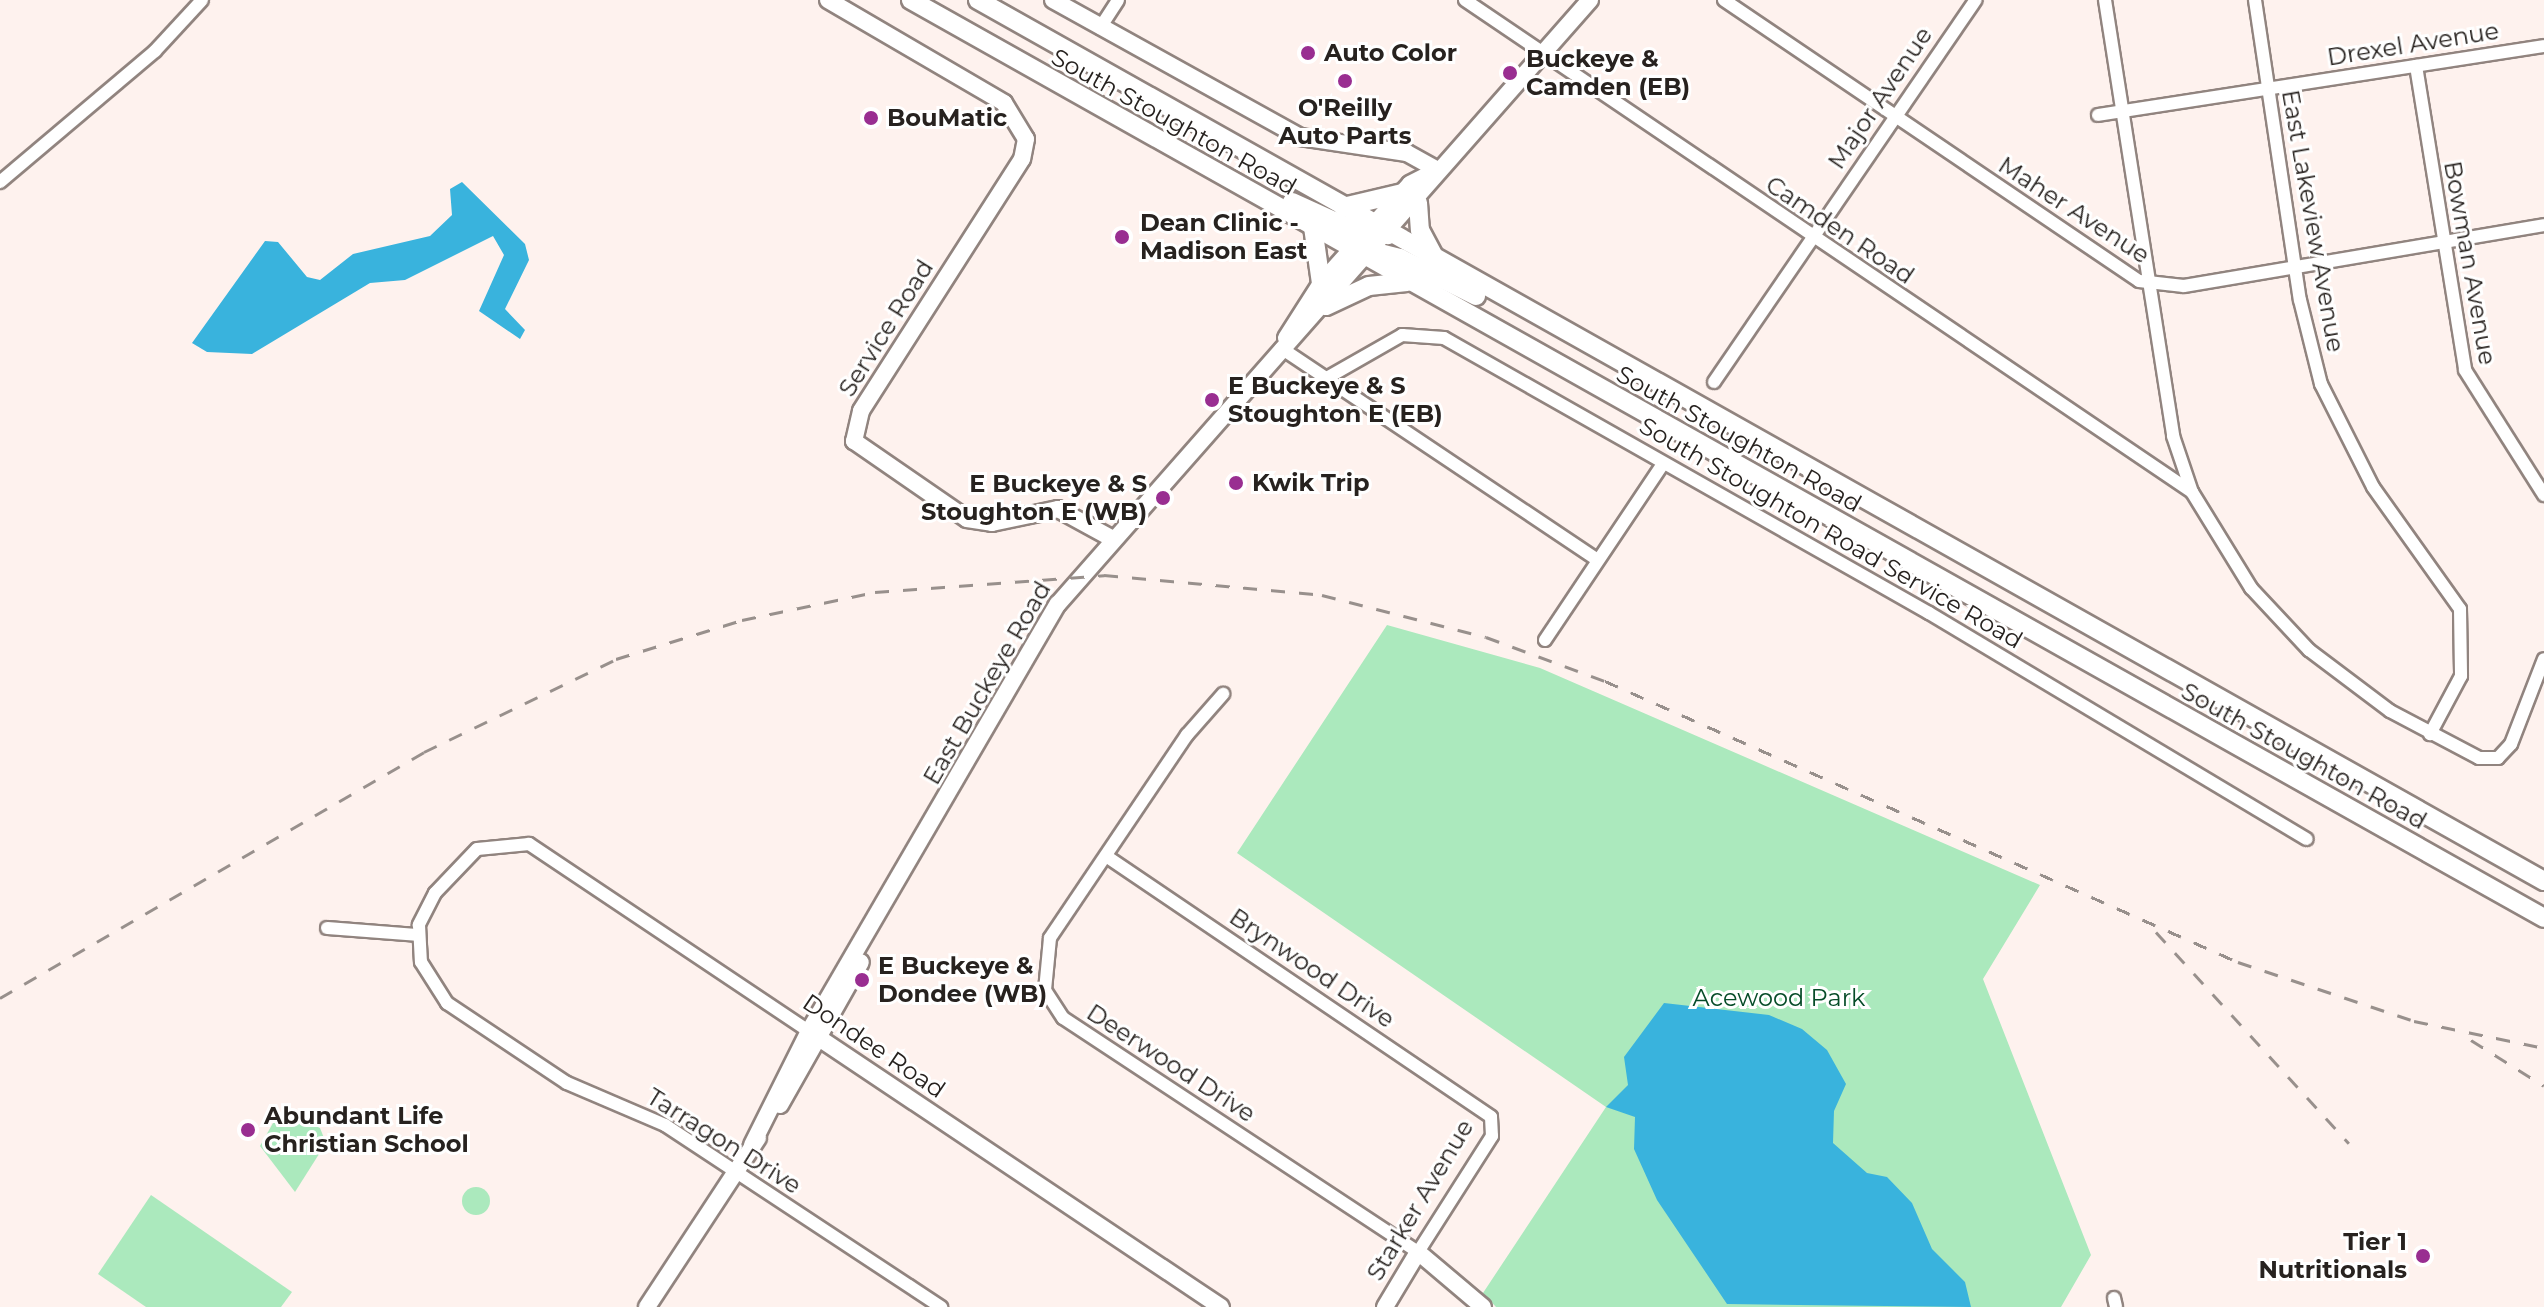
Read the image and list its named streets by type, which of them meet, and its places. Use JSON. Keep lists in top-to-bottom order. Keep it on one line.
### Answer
{"streets":{"main road":["South Stoughton Road"],"street":["Drexel Avenue","Major Avenue","Maher Avenue","East Lakeview Avenue","Camden Road","Bowman Avenue","Service Road","South Stoughton Road Service Road","East Buckeye Road","Brynwood Drive","Dondee Road","Deerwood Drive","Tarragon Drive","Starker Avenue"]},"crossings":[["Drexel Avenue","East Lakeview Avenue"],["Drexel Avenue","Bowman Avenue"],["Major Avenue","Maher Avenue"],["Major Avenue","Camden Road"],["South Stoughton Road","East Buckeye Road"],["Maher Avenue","East Lakeview Avenue"],["Maher Avenue","Bowman Avenue"],["Service Road","East Buckeye Road"],["East Buckeye Road","Dondee Road"],["East Buckeye Road","Tarragon Drive"],["Brynwood Drive","Deerwood Drive"],["Brynwood Drive","Starker Avenue"],["Dondee Road","Tarragon Drive"],["Deerwood Drive","Starker Avenue"]],"parks":["Acewood Park"],"places":["Auto Color","Buckeye & Camden (EB)","O'Reilly Auto Parts","BouMatic","Dean Clinic - Madison East","E Buckeye & S Stoughton E (EB)","Kwik Trip","E Buckeye & S Stoughton E (WB)","E Buckeye & Dondee (WB)","Abundant Life Christian School","Tier 1 Nutritionals"]}
